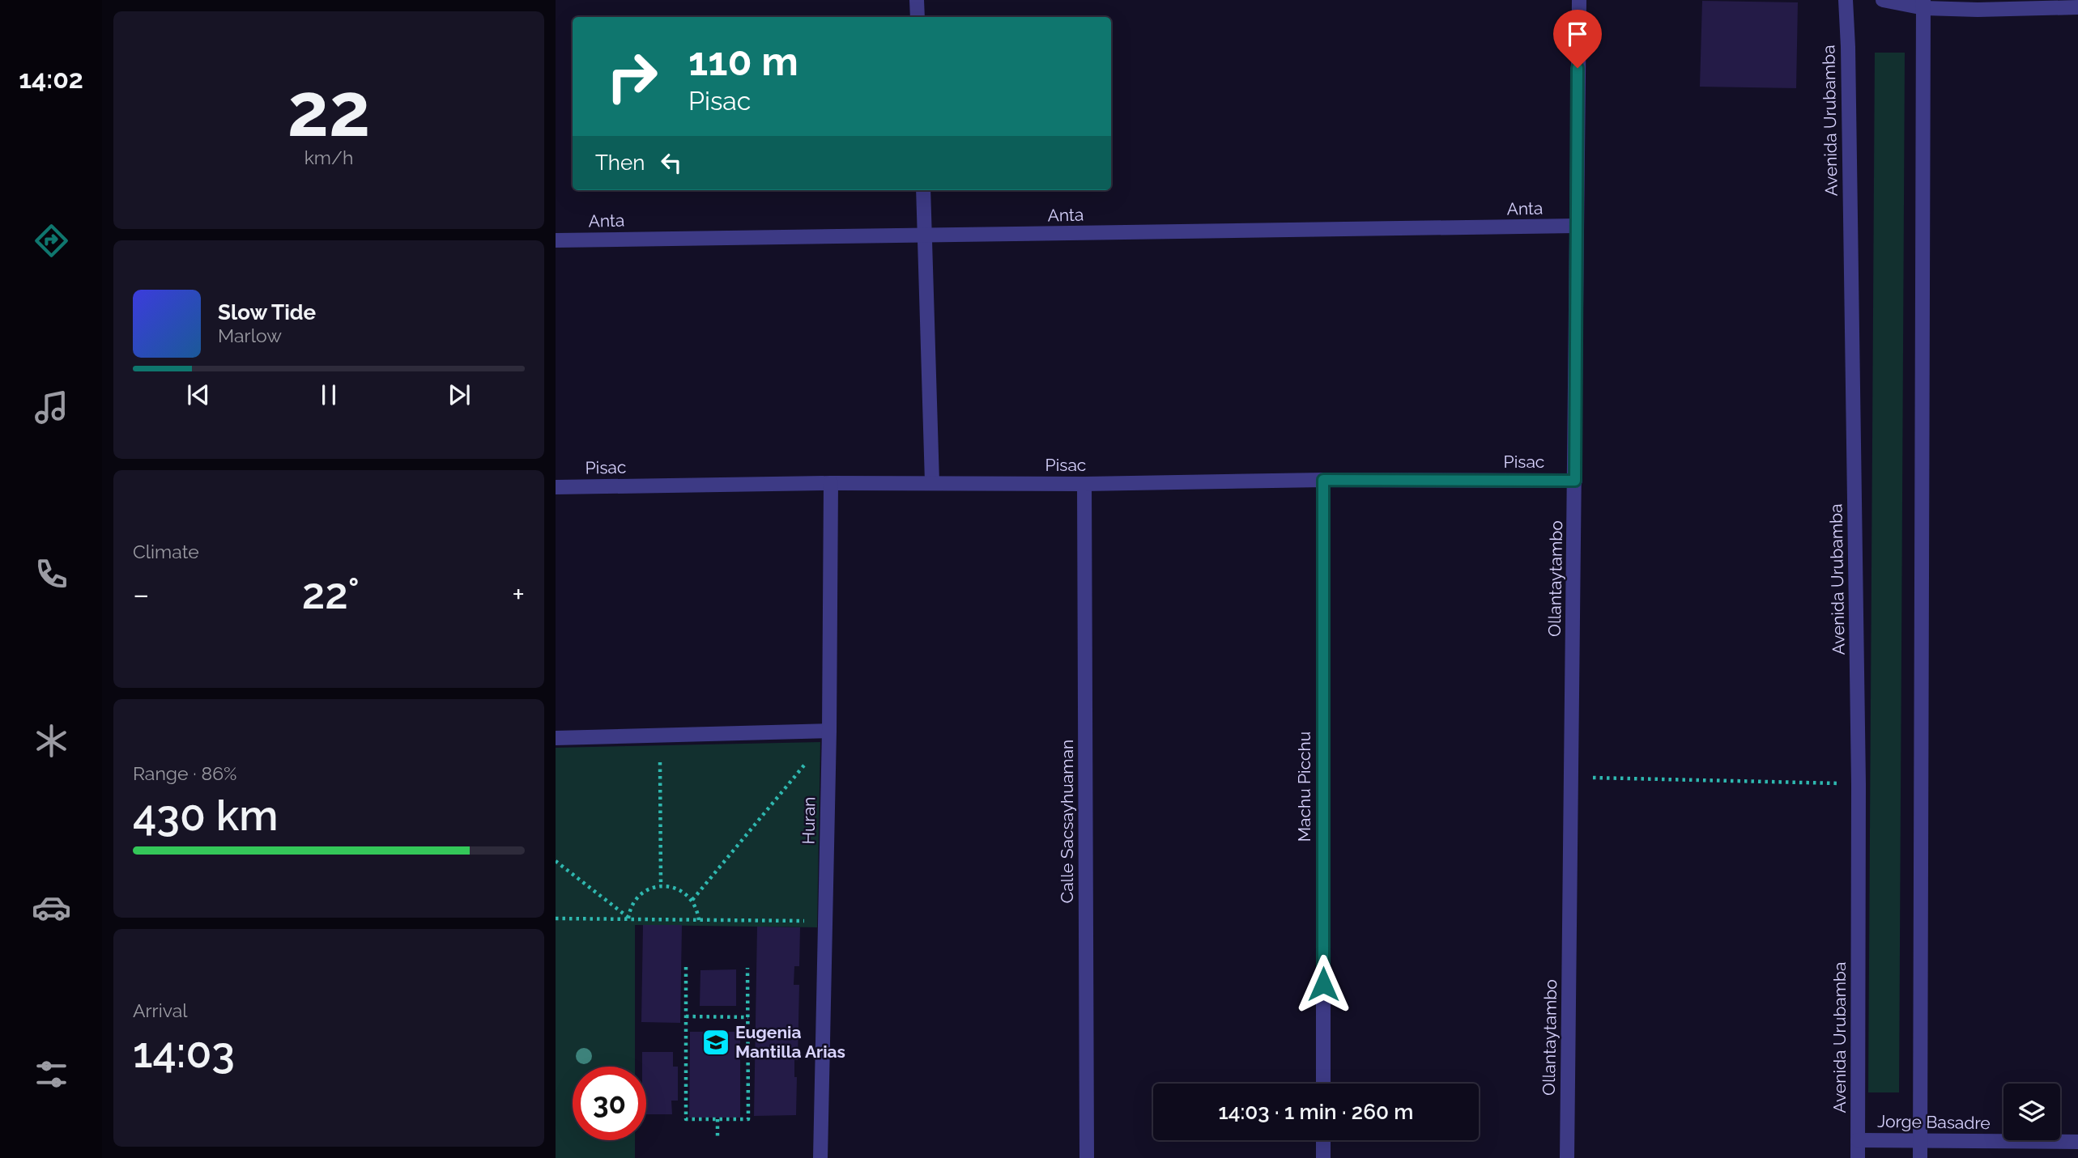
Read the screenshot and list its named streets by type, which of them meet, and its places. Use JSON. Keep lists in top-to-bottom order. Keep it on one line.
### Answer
{"streets":{"street":["Avenida Urubamba","Anta","Pisac","Ollantaytambo","Machu Picchu","Huran","Calle Sacsayhuaman","Jorge Basadre"]},"crossings":[["Avenida Urubamba","Jorge Basadre"],["Anta","Ollantaytambo"],["Pisac","Ollantaytambo"],["Pisac","Machu Picchu"],["Pisac","Huran"],["Pisac","Calle Sacsayhuaman"]],"places":{"school or university":["Eugenia Mantilla Arias"]},"page":{"tabs":"14:02","tile":[["22","km/h"],"Climate",["Range · 86%","430 km"],["Arrival","14:03"]],"turn":["110 m","Pisac"],"then":"Then","song":["Slow Tide","Marlow"],"heat":["−","22°","+"],"limit":"30","trip":"14:03 · 1 min · 260 m"}}
